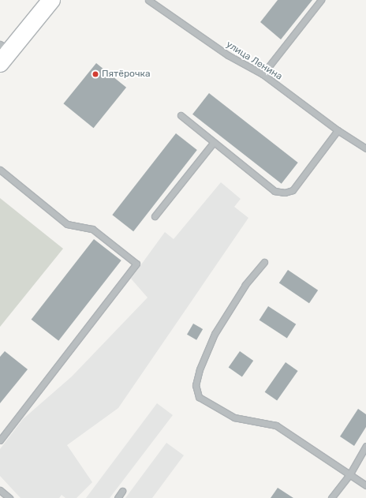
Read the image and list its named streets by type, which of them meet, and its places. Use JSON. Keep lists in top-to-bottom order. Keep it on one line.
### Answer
{"streets":{"street":["улица Ленина"]},"places":["Пятёрочка"]}
